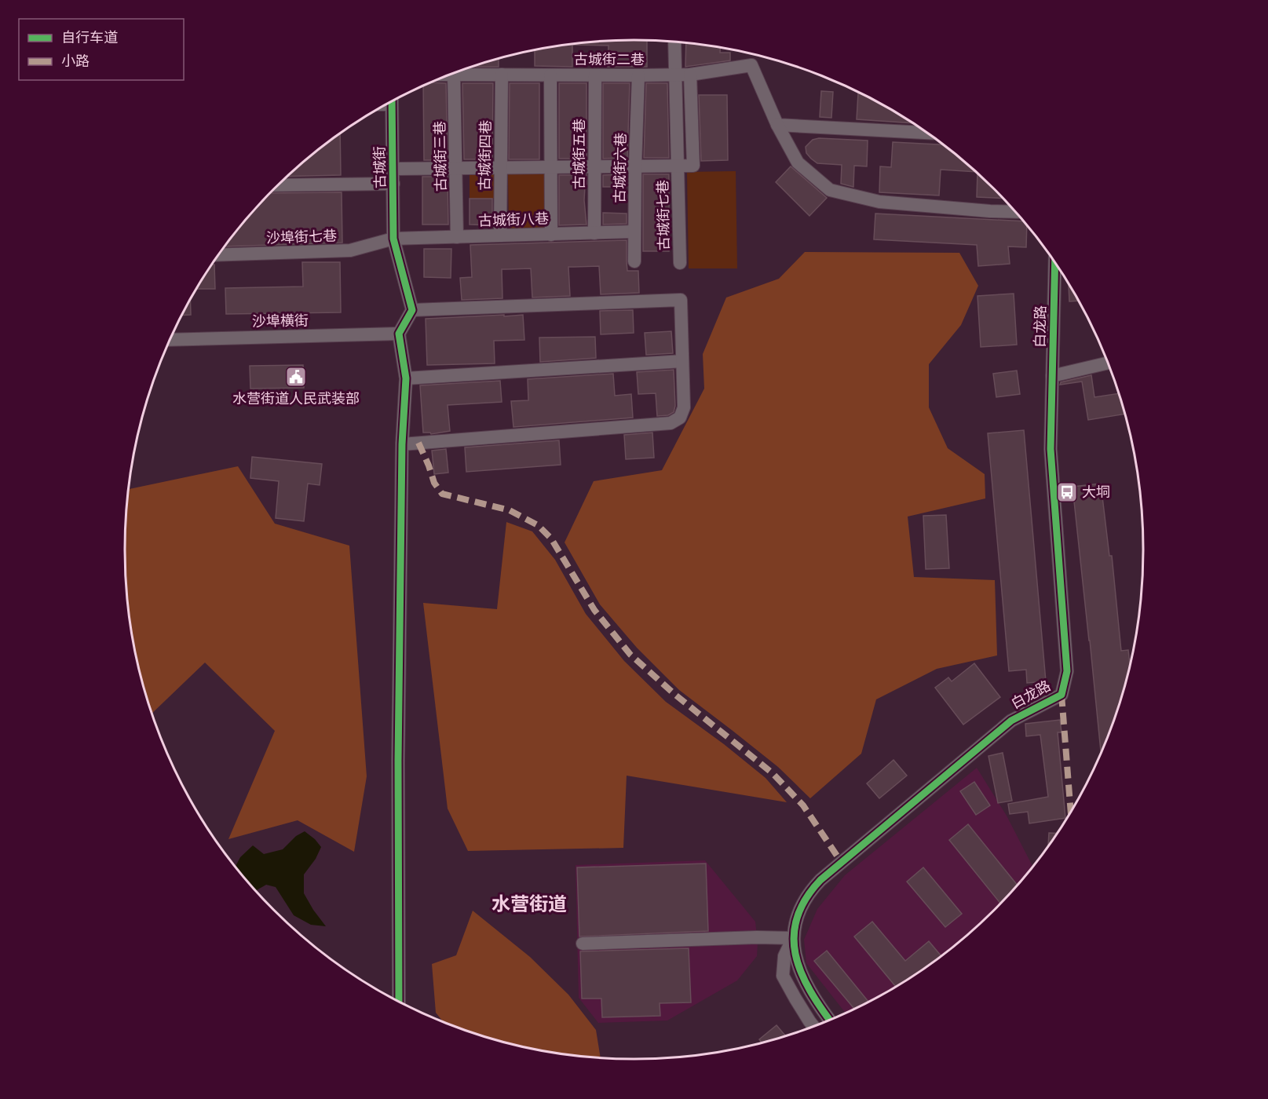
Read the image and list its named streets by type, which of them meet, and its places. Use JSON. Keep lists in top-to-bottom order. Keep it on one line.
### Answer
{"streets":{"street":["古城街二巷","古城街五巷","古城街四巷","古城街三巷","古城街","古城街六巷","古城街七巷","古城街八巷","沙埠街七巷","沙埠横街","白龙路"]},"crossings":[["古城街二巷","古城街五巷"],["古城街二巷","古城街四巷"],["古城街二巷","古城街三巷"],["古城街二巷","古城街六巷"],["古城街二巷","古城街七巷"],["古城街五巷","古城街八巷"],["古城街四巷","古城街八巷"],["古城街三巷","古城街八巷"],["古城街","古城街八巷"],["古城街","沙埠街七巷"],["古城街六巷","古城街八巷"],["古城街八巷","沙埠街七巷"]],"districts":["水营街道"],"places":{"public building":["水营街道人民武装部"],"bus stop":["大垌"]},"legend":["自行车道","小路"]}
